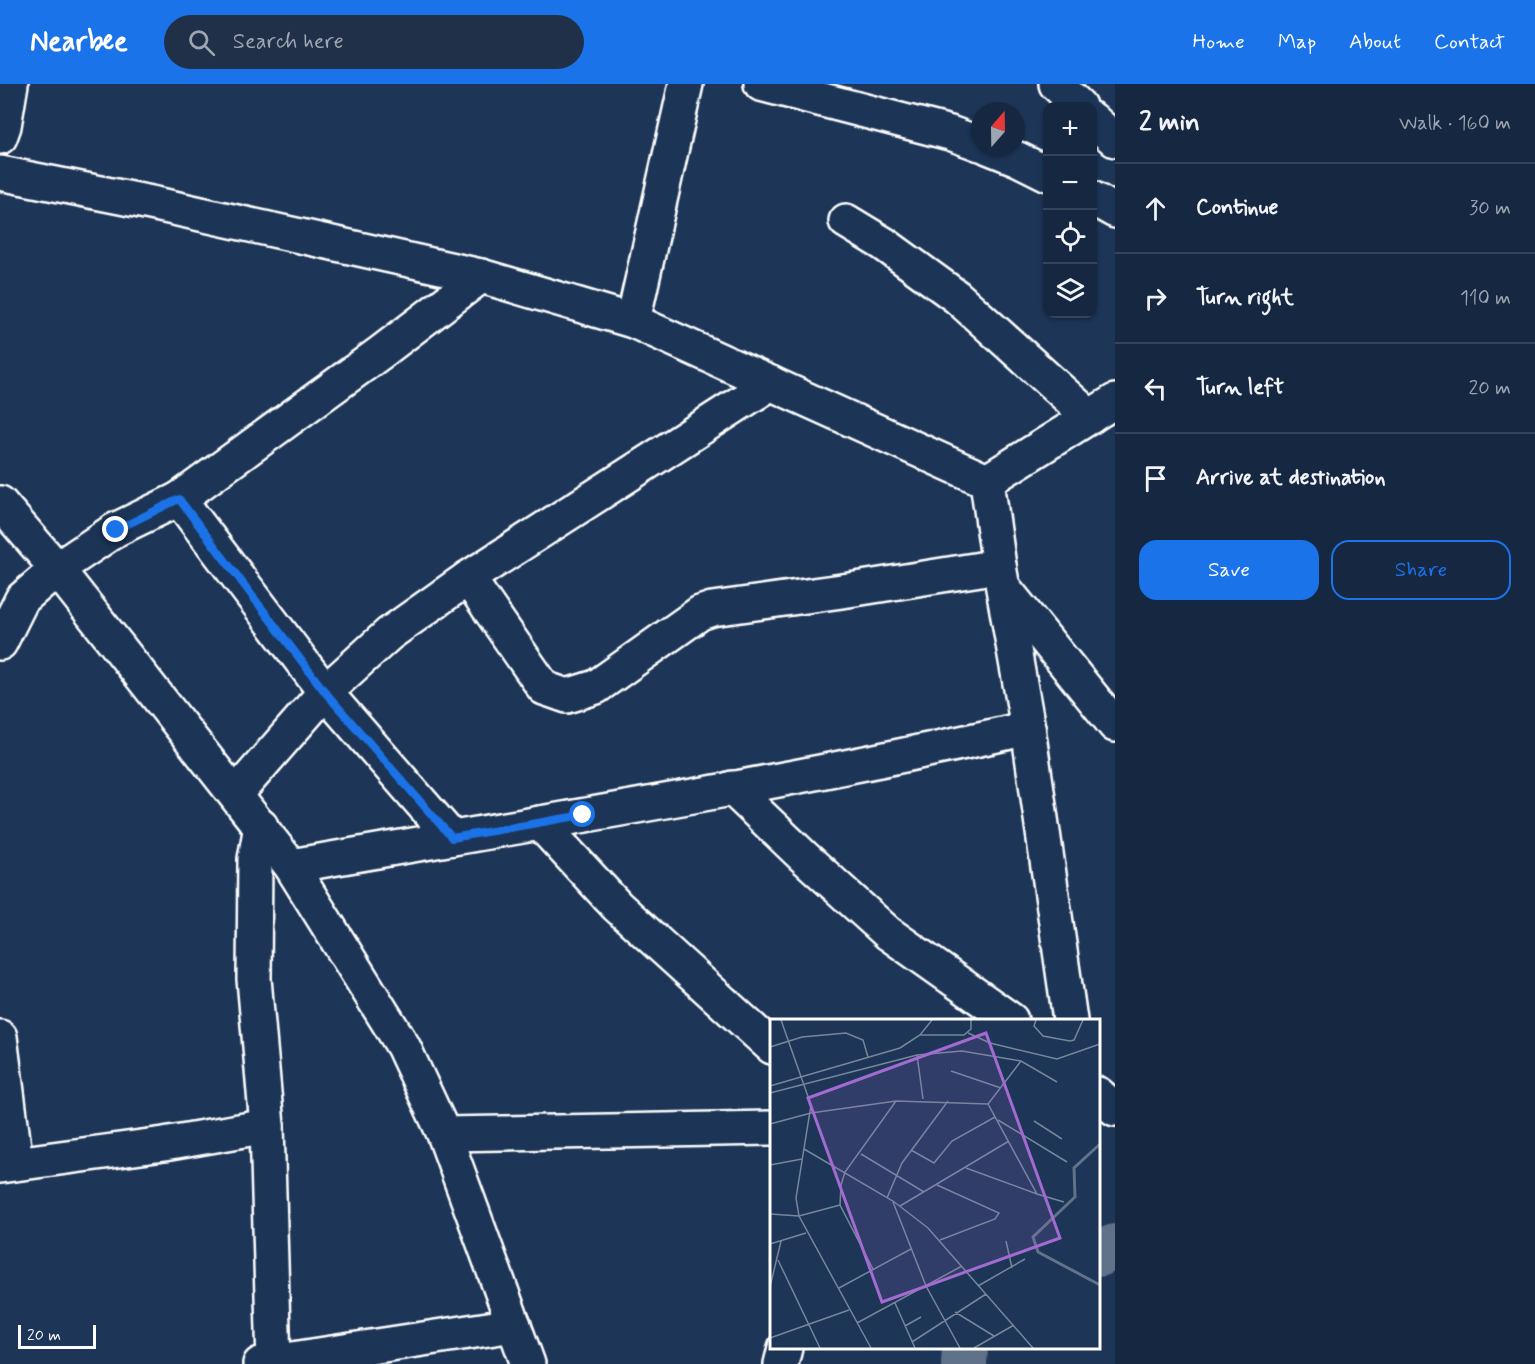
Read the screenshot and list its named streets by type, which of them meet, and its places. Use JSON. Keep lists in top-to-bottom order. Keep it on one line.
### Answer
{"scale_bar":"20 m","north":"top","page":{"header":"Nearbee","search":"Search here","nav":["Home","Map","About","Contact"],"heading":["2 min","Walk · 160 m"],"map_buttons":["+","−"],"list":[["Continue","30 m"],["Turn right","110 m"],["Turn left","20 m"],"Arrive at destination"],"buttons":["Save","Share"],"scale":"20 m"}}
